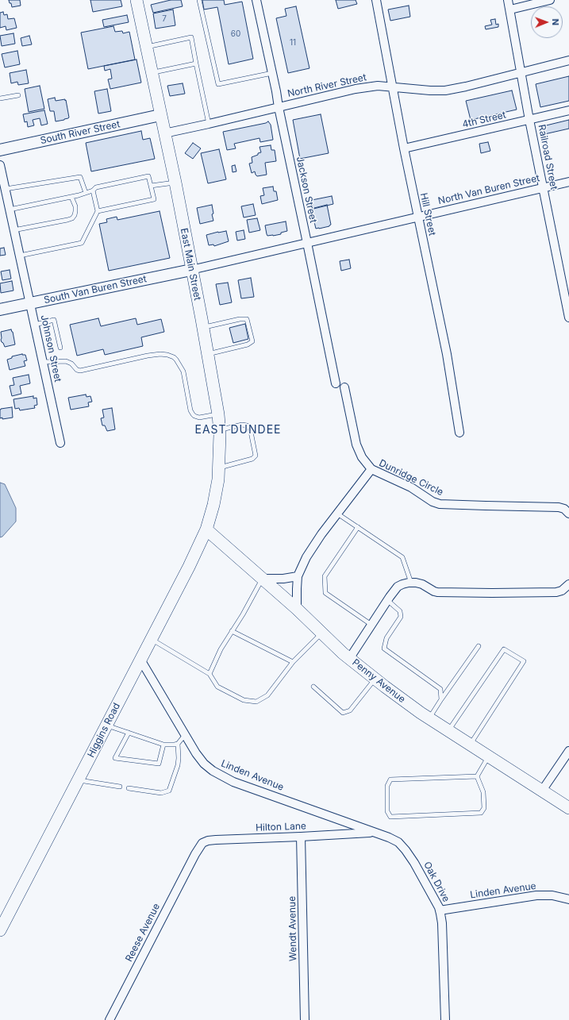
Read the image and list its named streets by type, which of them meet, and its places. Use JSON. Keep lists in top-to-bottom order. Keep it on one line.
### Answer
{"streets":{"main road":["East Main Street","Penny Avenue","Higgins Road"],"street":["North River Street","4th Street","South River Street","Railroad Street","Jackson Street","North Van Buren Street","Hill Street","South Van Buren Street","Johnson Street","Dunridge Circle","Linden Avenue","Hilton Lane","Oak Drive","Wendt Avenue","Reese Avenue"]},"crossings":[["North River Street","Railroad Street"],["North River Street","Jackson Street"],["North River Street","Hill Street"],["North River Street","East Main Street"],["4th Street","Railroad Street"],["4th Street","Hill Street"],["South River Street","East Main Street"],["Railroad Street","North Van Buren Street"],["Jackson Street","North Van Buren Street"],["North Van Buren Street","Hill Street"],["North Van Buren Street","East Main Street"],["North Van Buren Street","South Van Buren Street"],["East Main Street","South Van Buren Street"],["East Main Street","Penny Avenue"],["East Main Street","Higgins Road"],["South Van Buren Street","Johnson Street"],["Dunridge Circle","Penny Avenue"],["Penny Avenue","Higgins Road"],["Higgins Road","Linden Avenue"],["Linden Avenue","Hilton Lane"],["Linden Avenue","Oak Drive"],["Hilton Lane","Oak Drive"],["Hilton Lane","Wendt Avenue"],["Hilton Lane","Reese Avenue"]],"districts":["EAST DUNDEE"],"house_numbers":["7","60","11"],"north":"right"}
